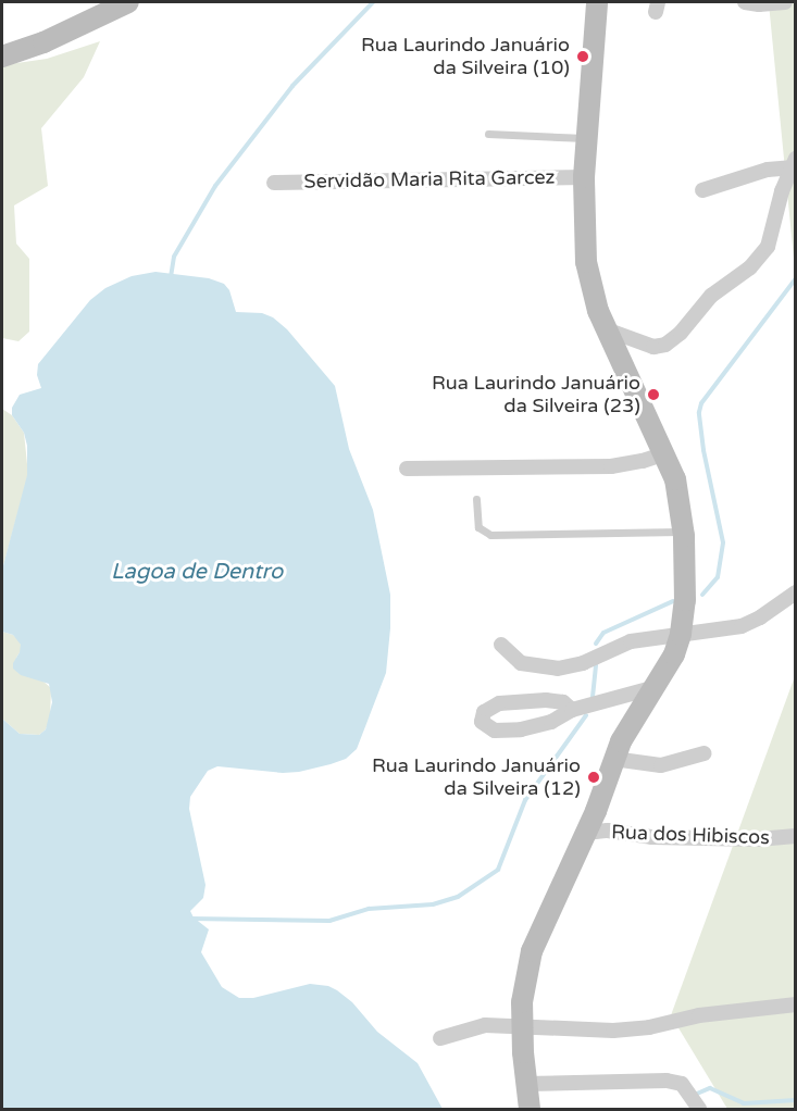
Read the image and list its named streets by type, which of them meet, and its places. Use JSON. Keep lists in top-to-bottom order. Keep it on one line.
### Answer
{"streets":{"street":["Servidão Maria Rita Garcez","Rua dos Hibiscos"]},"water":["Lagoa de Dentro"],"places":["Rua Laurindo Januário da Silveira (10)","Rua Laurindo Januário da Silveira (23)","Rua Laurindo Januário da Silveira (12)"]}
